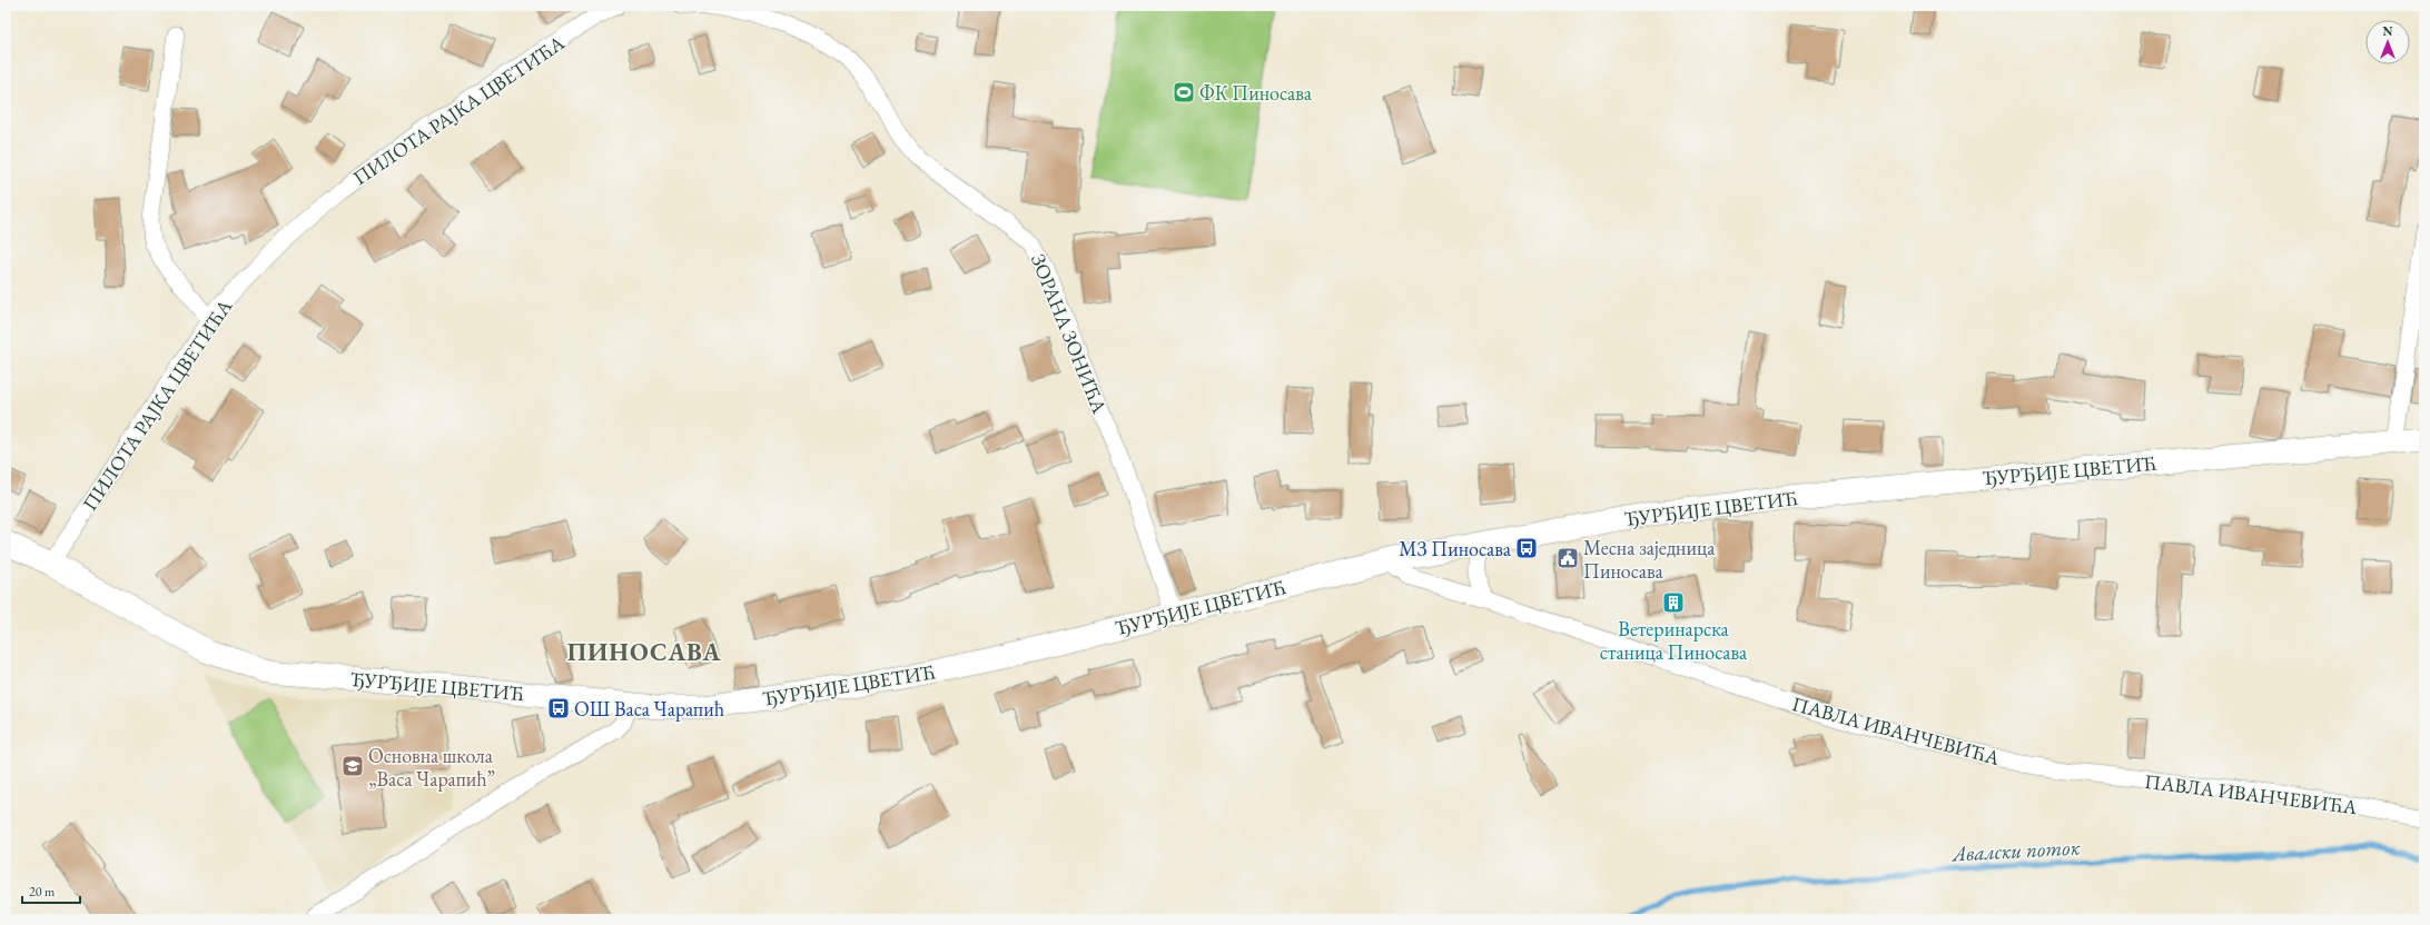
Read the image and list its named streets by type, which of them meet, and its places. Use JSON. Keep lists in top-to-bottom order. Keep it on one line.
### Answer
{"streets":{"street":["ПИЛОТА РАЈКА ЦВЕТИЋА","ЗОРАНА ЗОНИЋА","ЂУРЂИЈЕ ЦВЕТИЋ","ПАВЛА ИВАНЧЕВИЋА"]},"crossings":[["ПИЛОТА РАЈКА ЦВЕТИЋА","ЂУРЂИЈЕ ЦВЕТИЋ"],["ЗОРАНА ЗОНИЋА","ЂУРЂИЈЕ ЦВЕТИЋ"],["ЂУРЂИЈЕ ЦВЕТИЋ","ПАВЛА ИВАНЧЕВИЋА"]],"districts":["ПИНОСАВА"],"water":["Авалски поток"],"places":{"sports":["ФК Пиносава"],"bus stop":["МЗ Пиносава","ОШ Васа Чарапић"],"public building":["Месна заједница Пиносава"],"building":["Ветеринарска станица Пиносава"],"school or university":["Основна школа „Васа Чарапић”"]},"scale_bar":"20 m","north":"top"}
